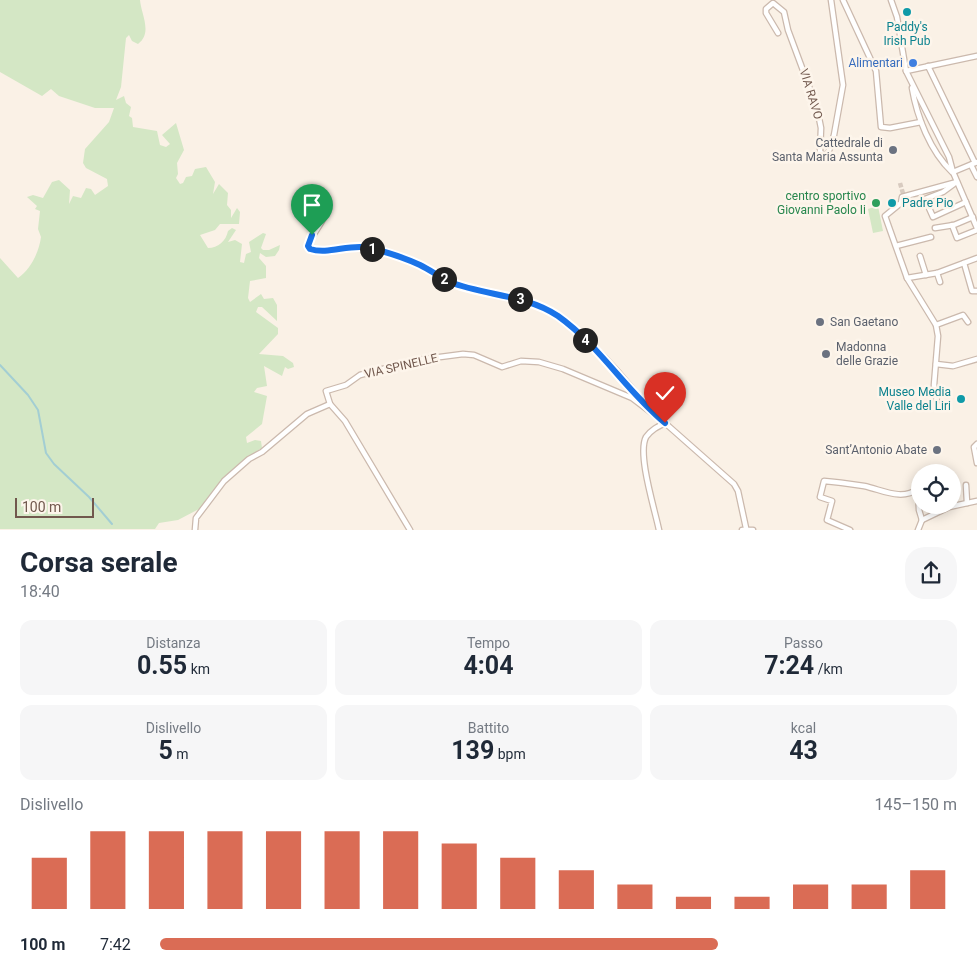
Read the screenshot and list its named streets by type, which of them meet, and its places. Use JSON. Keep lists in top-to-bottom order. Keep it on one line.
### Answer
{"streets":{"street":["VIA RAVO","VIA SPINELLE"]},"places":["Paddy's Irish Pub","Alimentari","Cattedrale di Santa Maria Assunta","centro sportivo Giovanni Paolo Ii","Padre Pio","San Gaetano","Madonna delle Grazie","Museo Media Valle del Liri","Sant’Antonio Abate"],"scale_bar":"100 m","page":{"pins":["1","2","3","4"],"scale":"100 m","heading":["Corsa serale","18:40"],"stats":[["Distanza","0.55 km"],["Tempo","4:04"],["Passo","7:24 /km"],["Dislivello","5 m"],["Battito","139 bpm"],["kcal","43"]],"chart":["Dislivello","145–150 m"],"list":[{"name":"100 m","note":"7:42"}]}}
